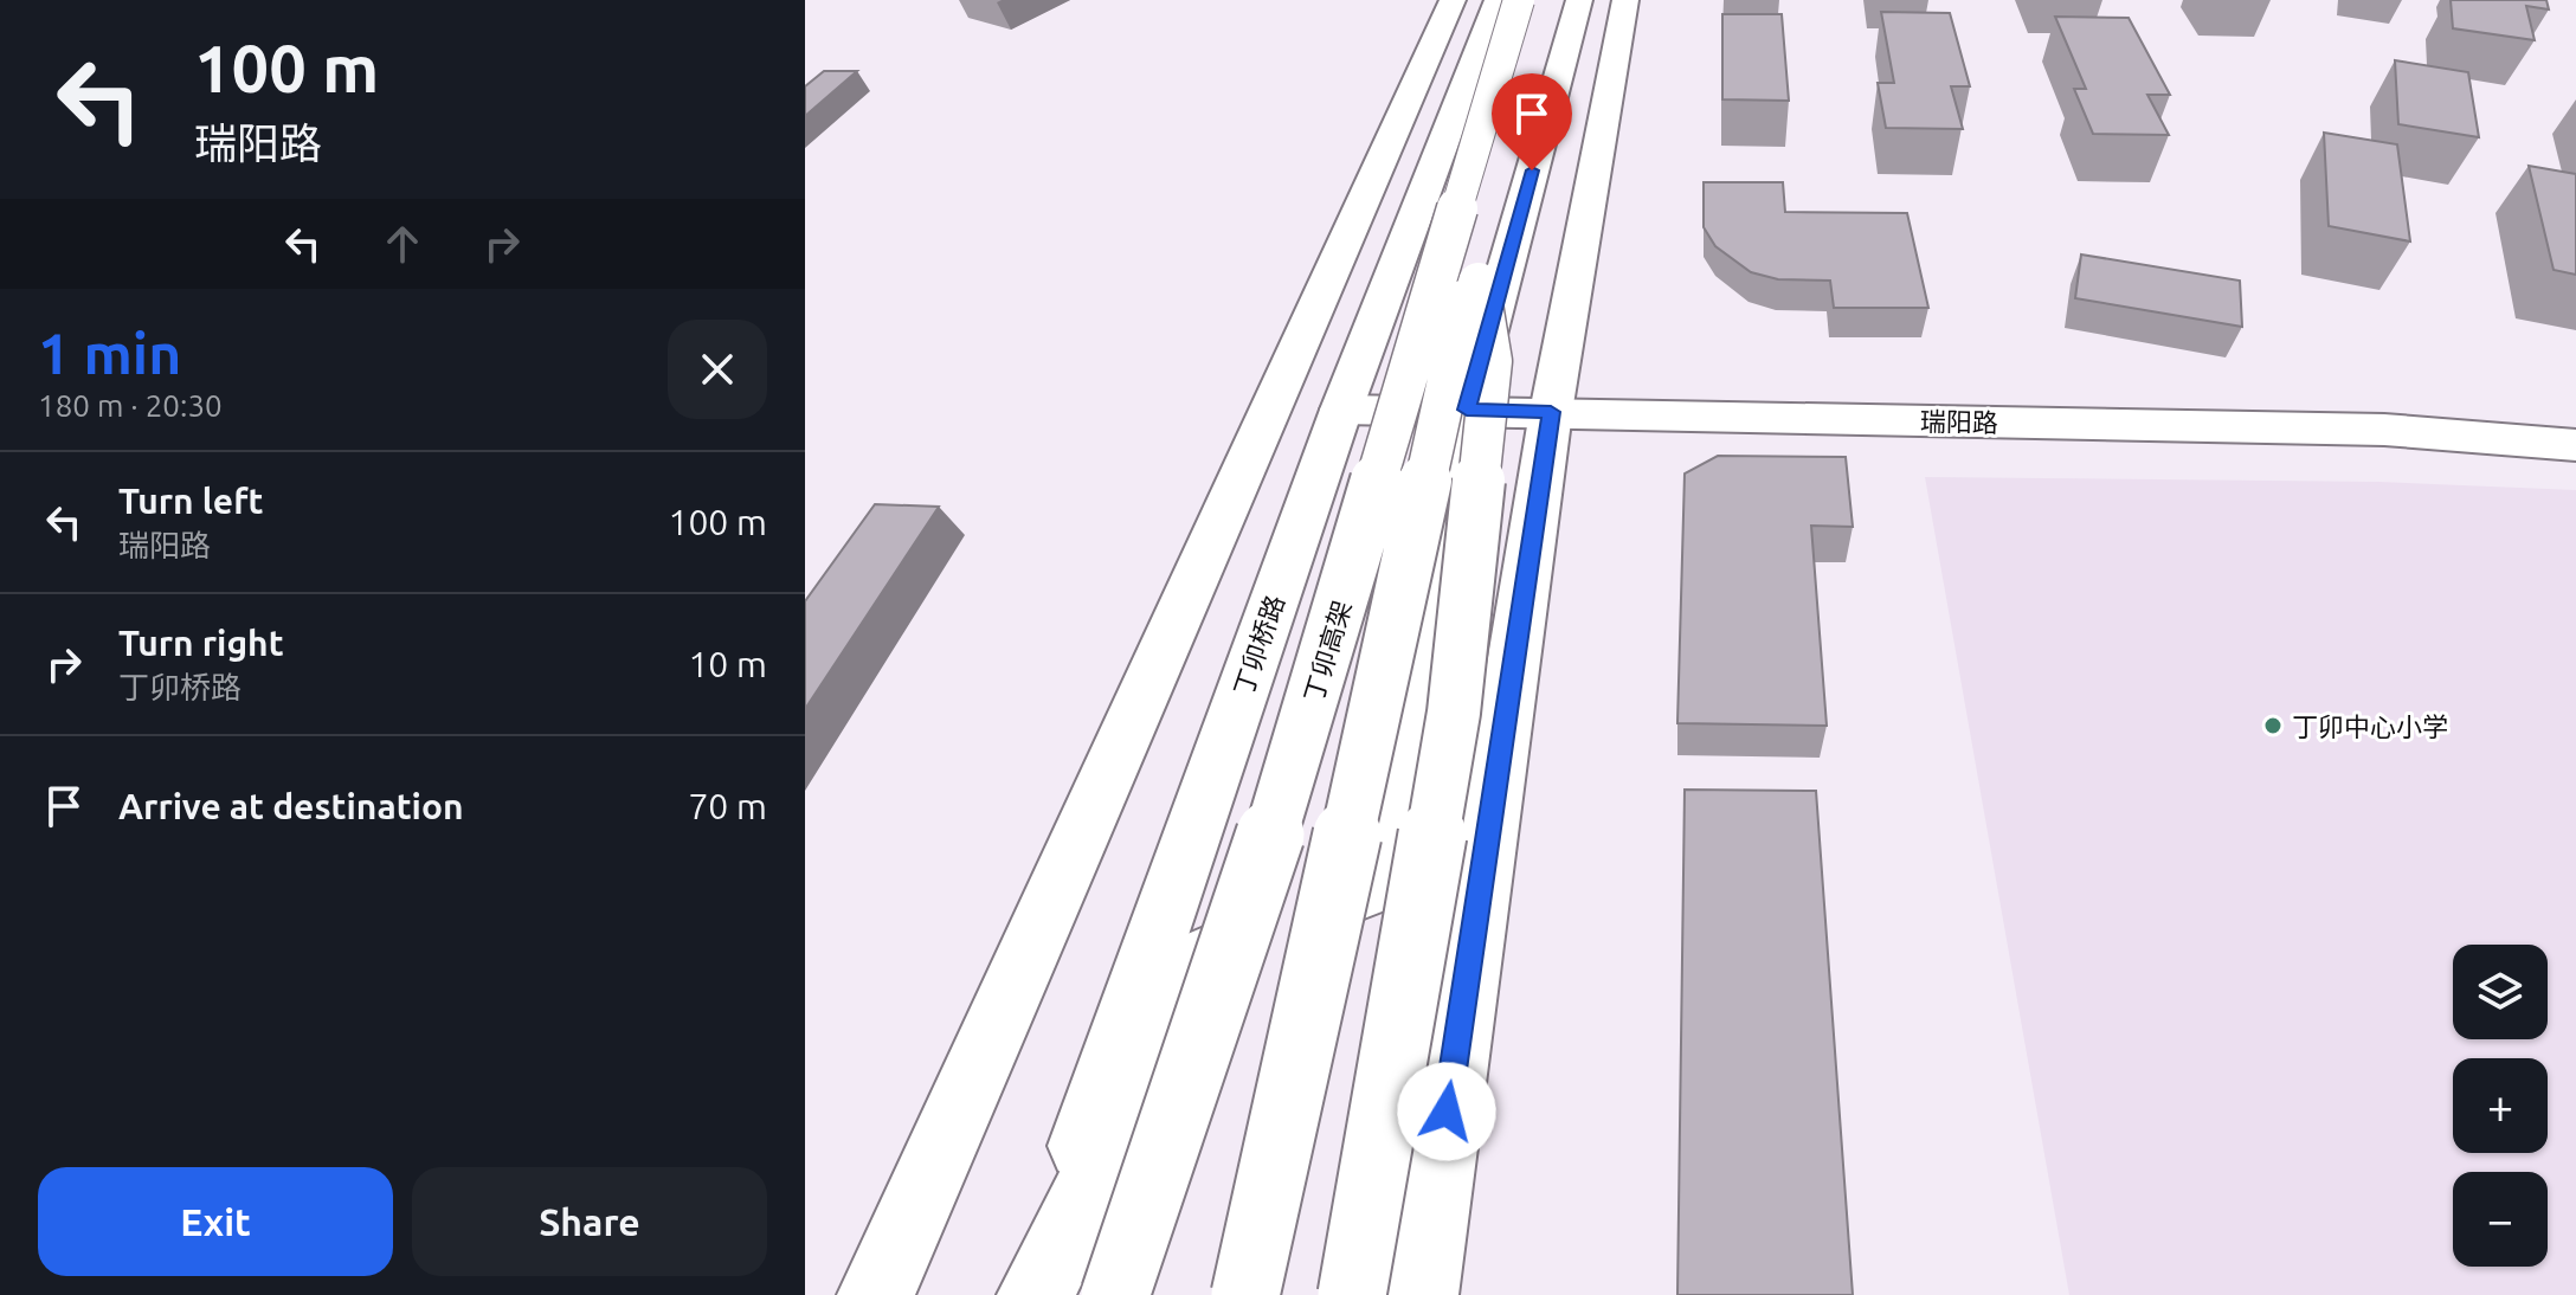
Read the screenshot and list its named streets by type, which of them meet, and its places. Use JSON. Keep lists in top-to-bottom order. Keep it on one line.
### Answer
{"streets":{"main road":["瑞阳路","丁卯桥路","丁卯高架"]},"crossings":[["瑞阳路","丁卯桥路"]],"places":["丁卯中心小学"],"page":{"turn":["100 m","瑞阳路"],"heading":["1 min","180 m · 20:30"],"list":[{"name":"Turn left","note":"瑞阳路","value":"100 m"},{"name":"Turn right","note":"丁卯桥路","value":"10 m"},{"name":"Arrive at destination","value":"70 m"}],"map_buttons":["+","−"],"buttons":["Exit","Share"]}}
